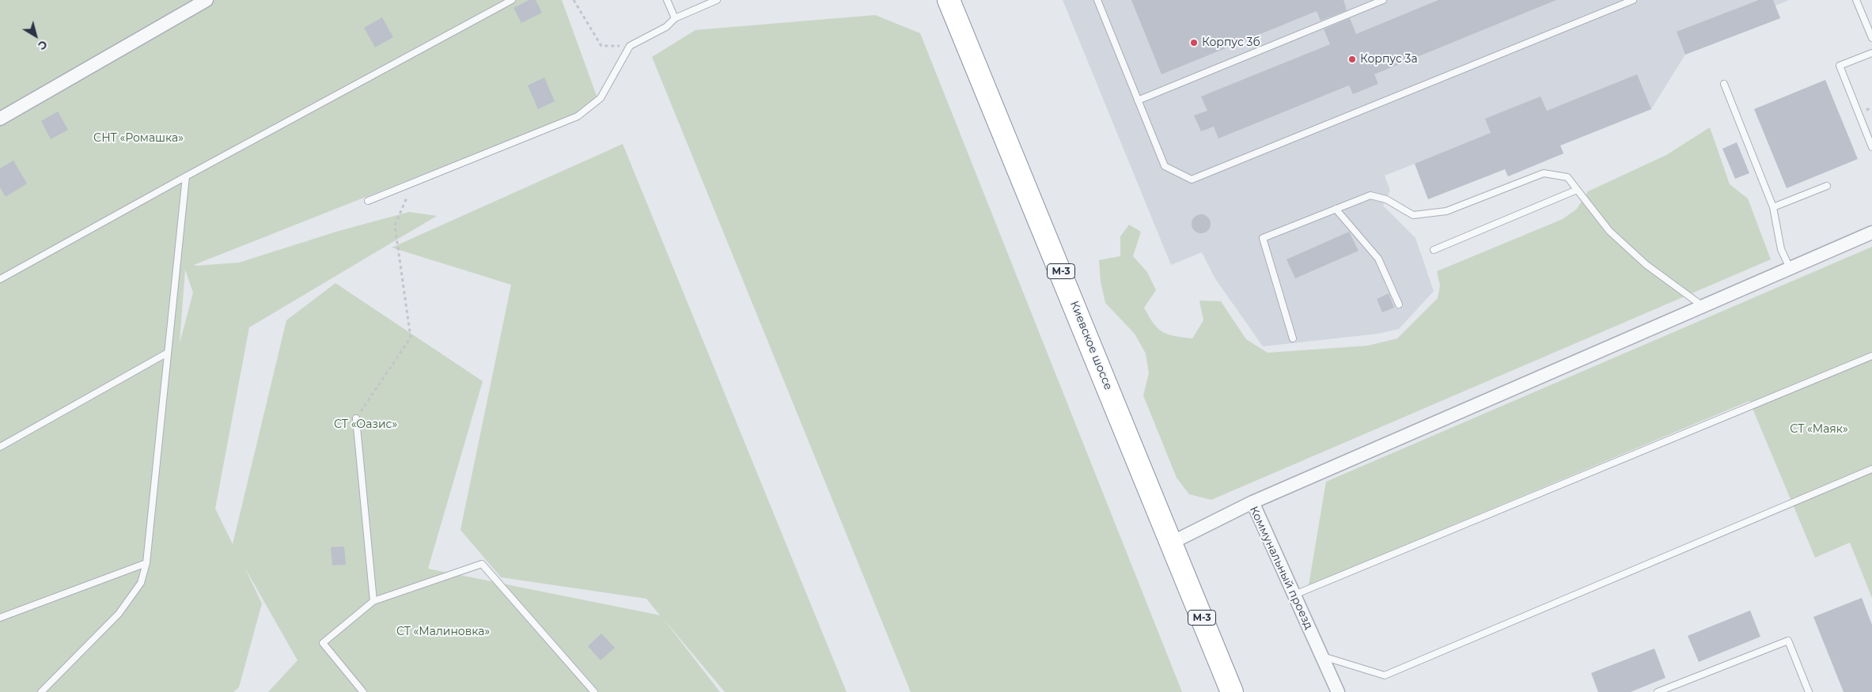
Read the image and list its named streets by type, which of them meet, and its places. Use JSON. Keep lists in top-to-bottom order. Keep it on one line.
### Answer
{"streets":{"highway":["М-3","Киевское шоссе"],"street":["Коммунальный проезд"]},"crossings":[["Киевское шоссе","Коммунальный проезд"]],"parks":["СНТ «Ромашка»","СТ «Оазис»","СТ «Маяк»","СТ «Малиновка»"],"places":["Корпус 3б","Корпус 3a"],"north":"bottom right"}
